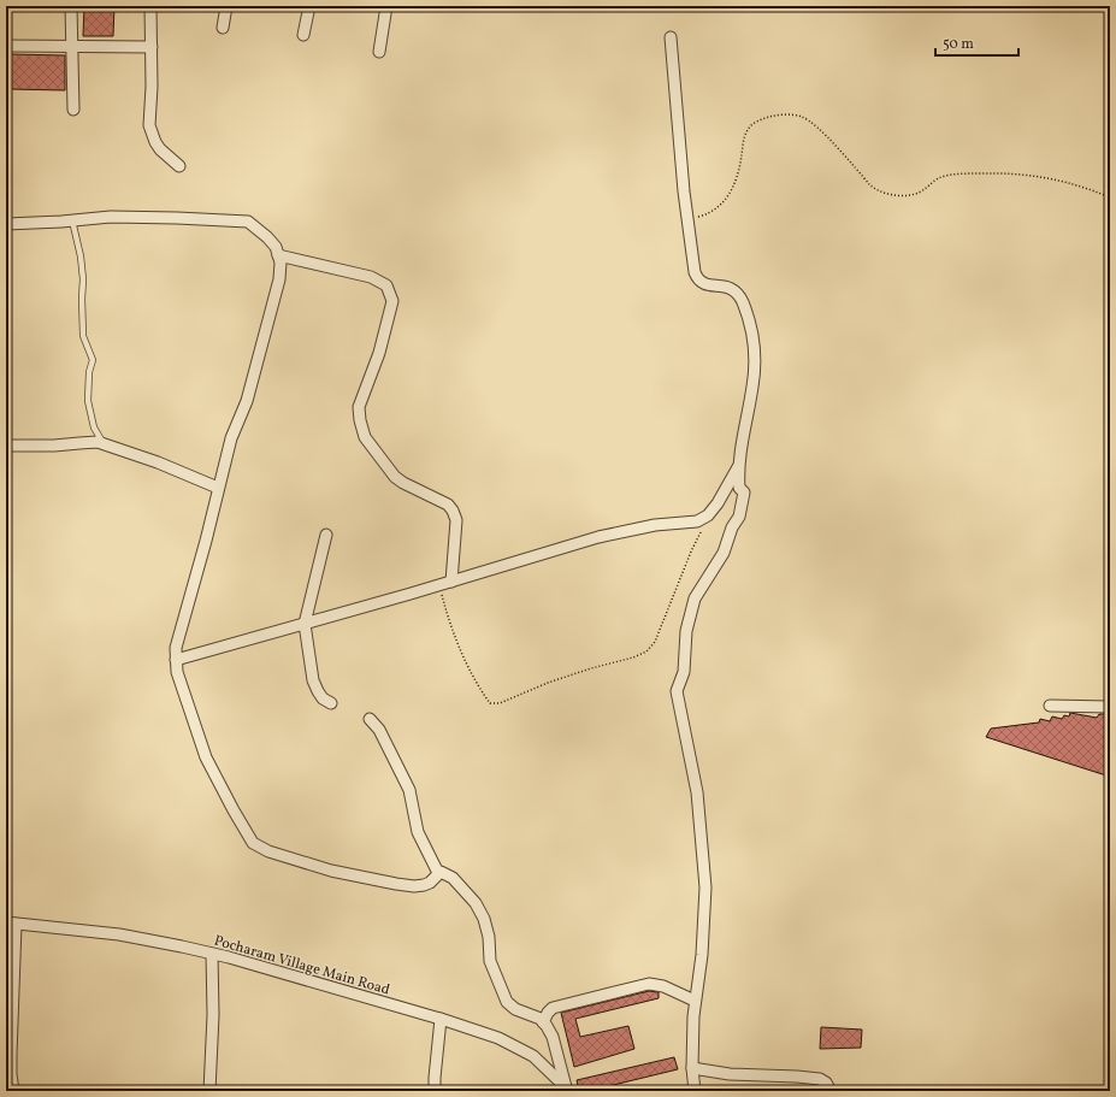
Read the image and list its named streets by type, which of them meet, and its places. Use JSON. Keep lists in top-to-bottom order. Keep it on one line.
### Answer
{"streets":{"street":["Pocharam Village Main Road"]},"scale_bar":"50 m"}
